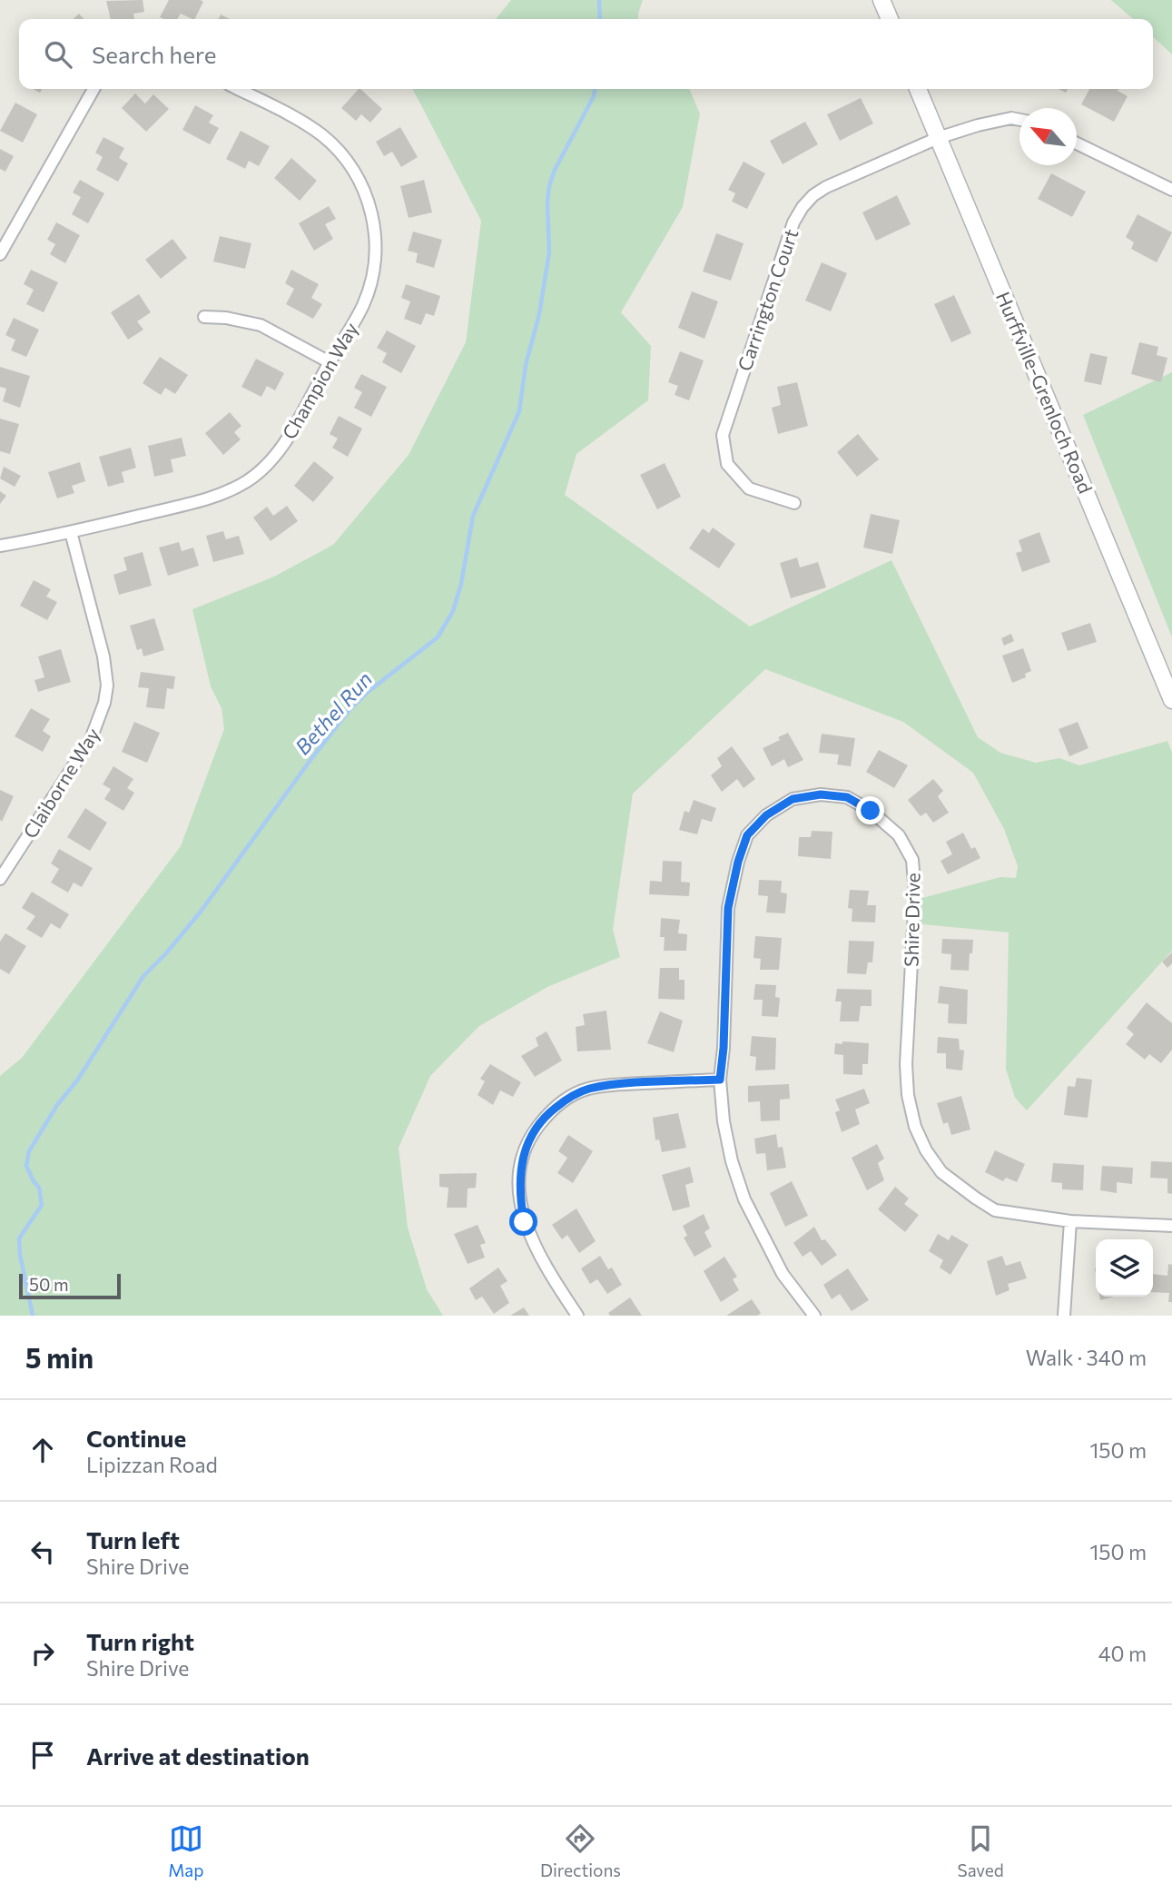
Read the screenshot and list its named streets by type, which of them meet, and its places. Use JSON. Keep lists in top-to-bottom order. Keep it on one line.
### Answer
{"streets":{"main road":["Hurffville-Grenloch Road"],"street":["Carrington Court","Champion Way","Claiborne Way","Shire Drive"]},"crossings":[["Carrington Court","Hurffville-Grenloch Road"],["Champion Way","Claiborne Way"]],"water":["Bethel Run"],"scale_bar":"50 m","north":"top left","page":{"search":"Search here","scale":"50 m","heading":["5 min","Walk · 340 m"],"list":[["Continue","Lipizzan Road","150 m"],["Turn left","Shire Drive","150 m"],["Turn right","Shire Drive","40 m"],"Arrive at destination"],"nav":["Map","Directions","Saved"]}}
